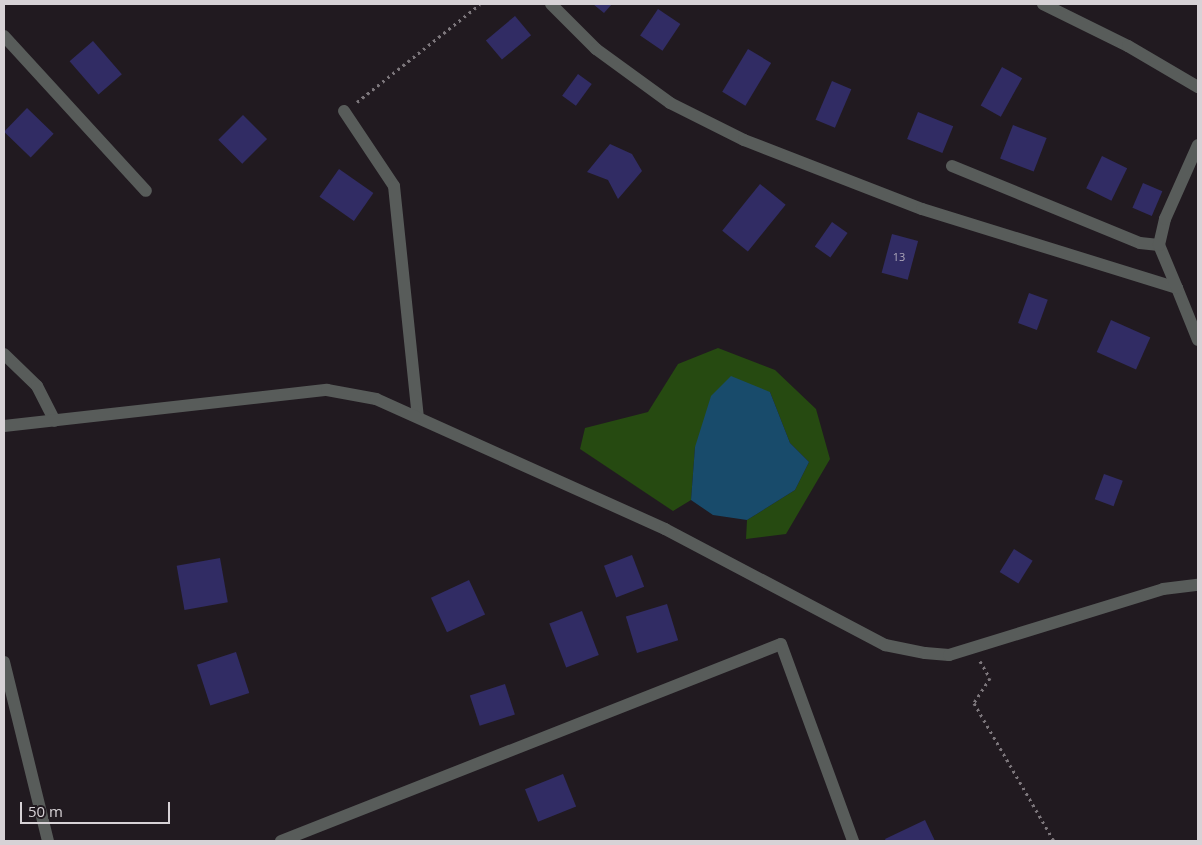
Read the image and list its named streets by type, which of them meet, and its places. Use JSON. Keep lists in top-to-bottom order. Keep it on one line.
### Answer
{"house_numbers":["13"],"scale_bar":"50 m"}
